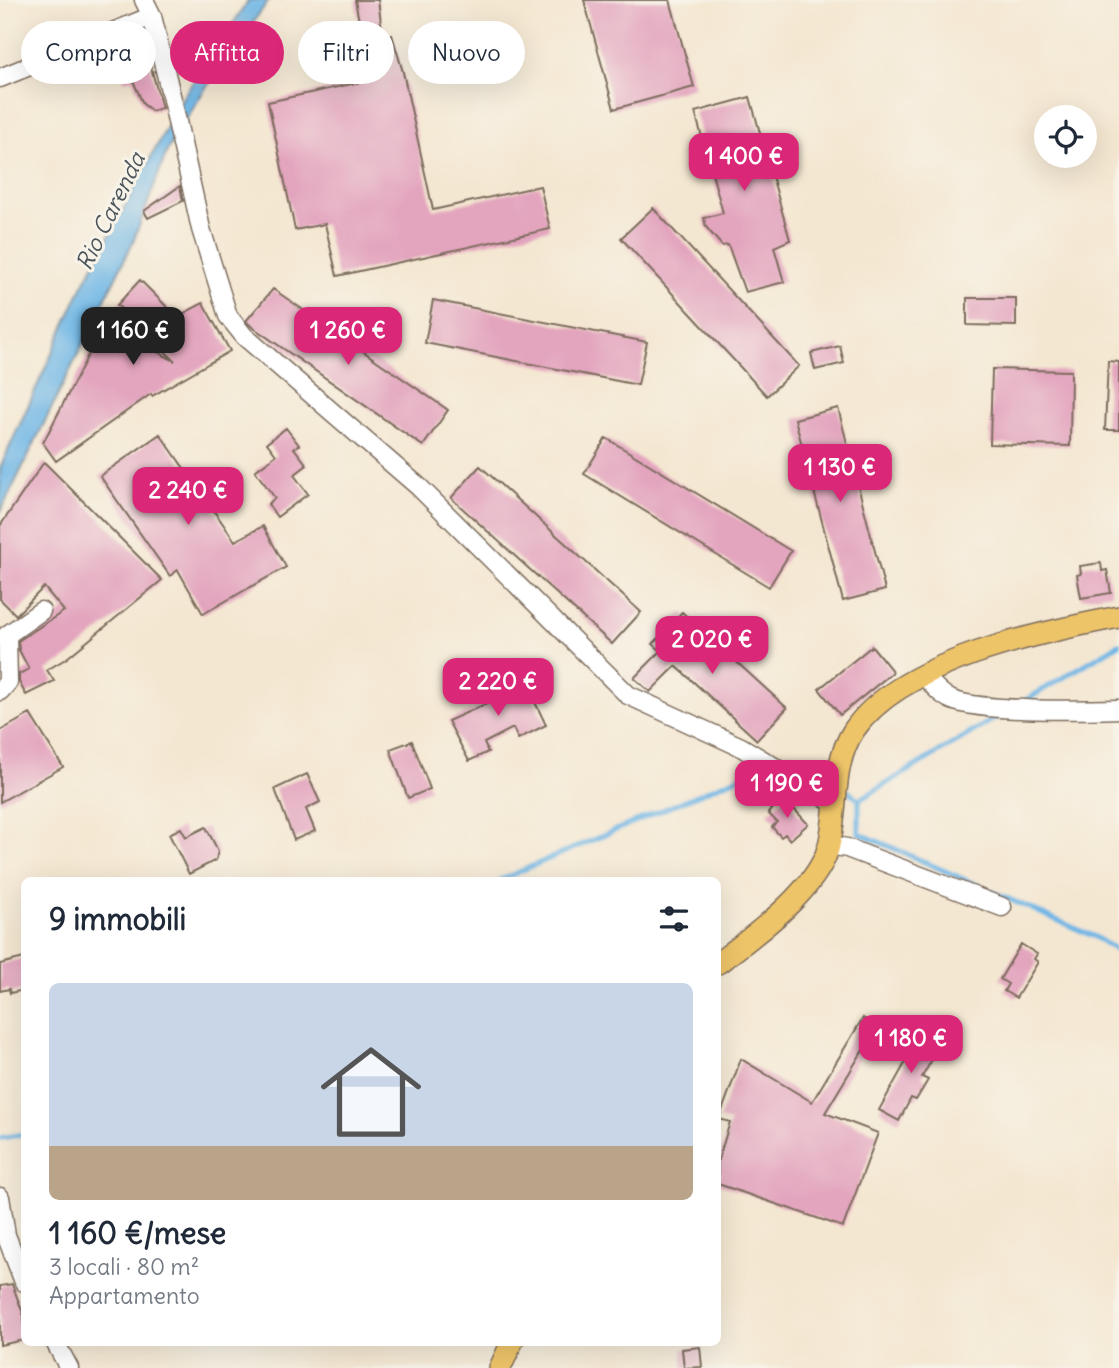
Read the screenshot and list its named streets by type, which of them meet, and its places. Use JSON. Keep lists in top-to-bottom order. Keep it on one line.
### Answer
{"water":["Rio Carenda"],"page":{"chip":["Compra","Affitta","Filtri","Nuovo"],"price":["1 400 €","1 160 €","1 260 €","1 130 €","2 240 €","2 020 €","2 220 €","1 190 €","1 180 €"],"heading":"9 immobili","list":[{"name":"1 160 €/mese","note":"3 locali · 80 m² · Appartamento"}]}}
